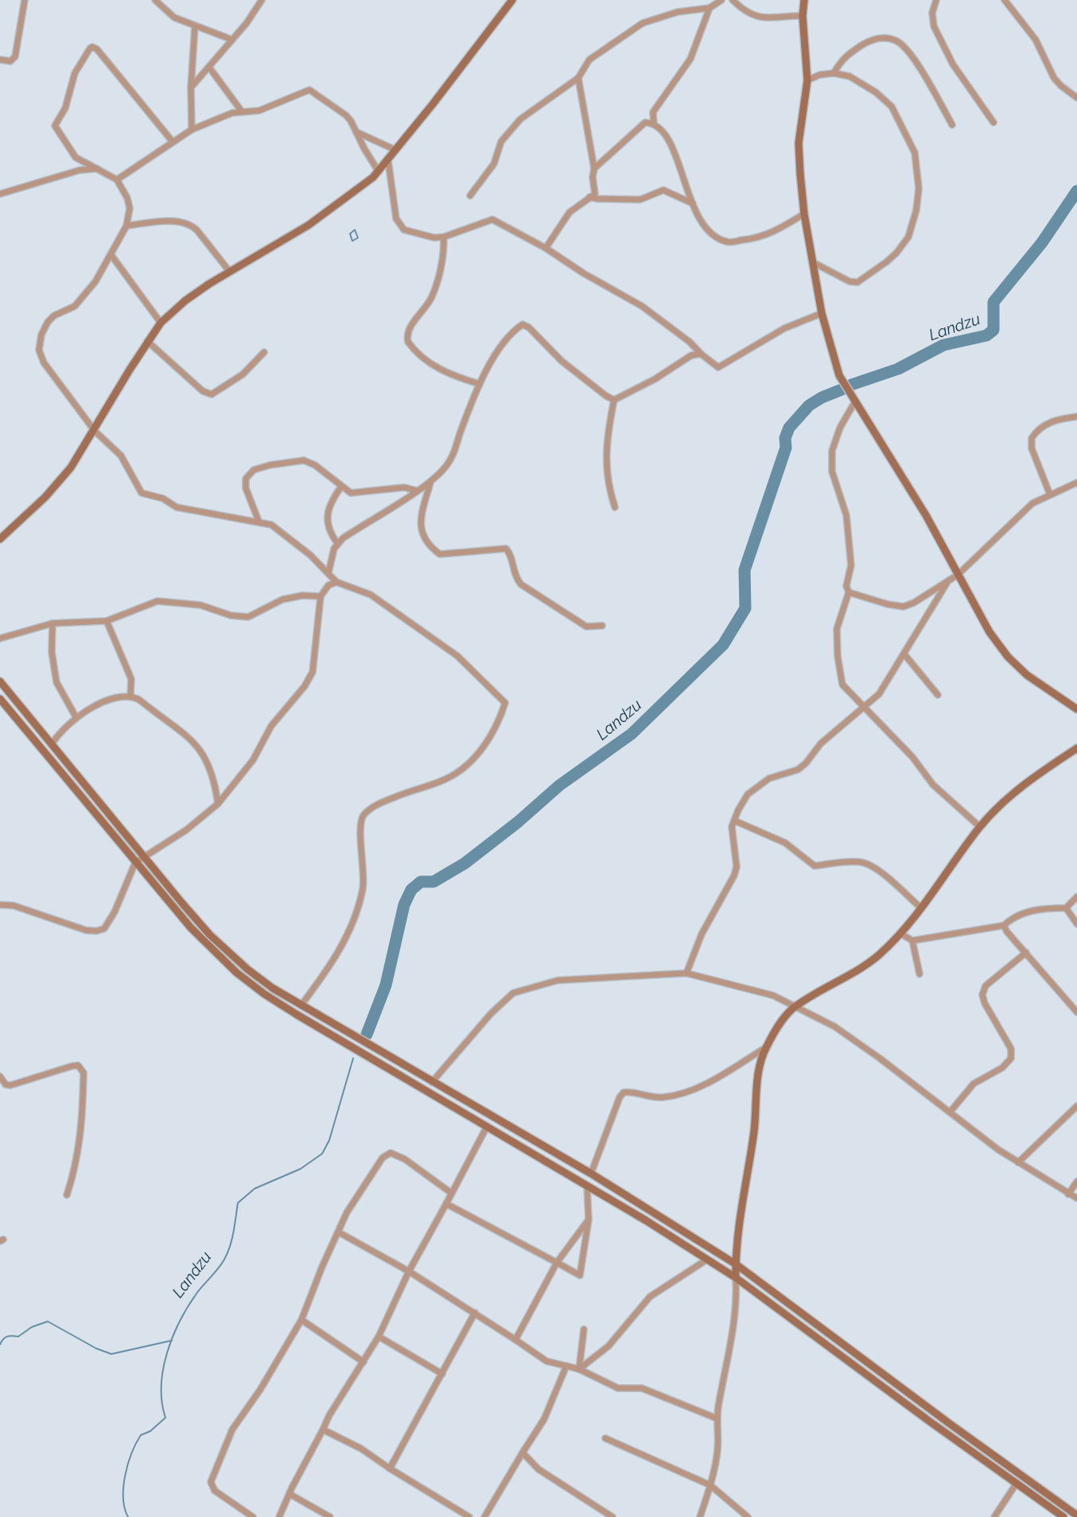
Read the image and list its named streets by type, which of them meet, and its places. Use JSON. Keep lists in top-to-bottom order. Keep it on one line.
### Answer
{"water":["Landzu"]}
